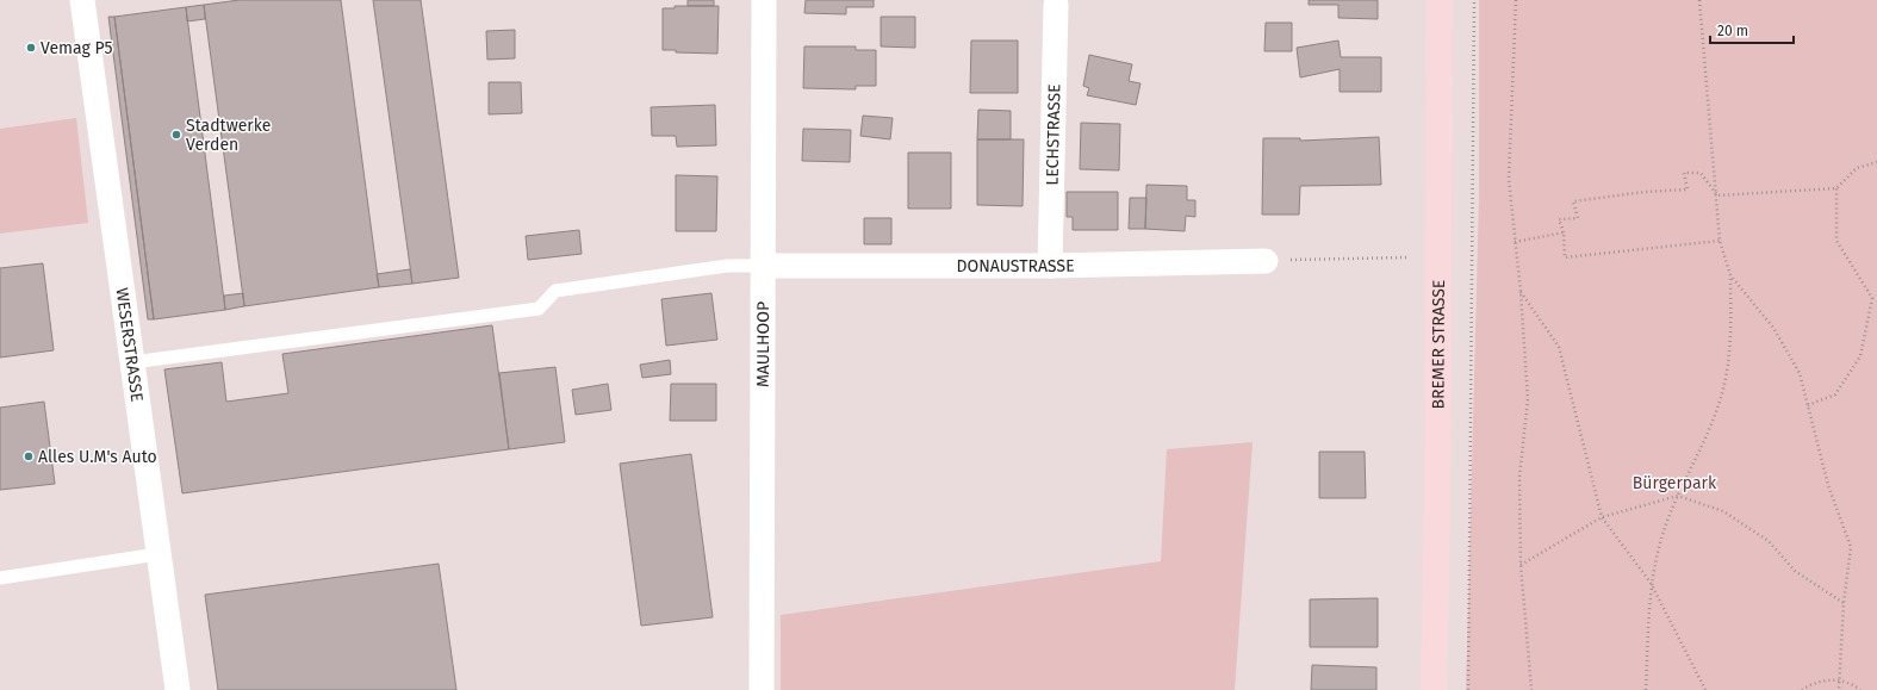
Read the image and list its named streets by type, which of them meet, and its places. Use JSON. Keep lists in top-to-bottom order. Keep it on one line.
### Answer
{"streets":{"main road":["BREMER STRASSE"],"street":["LECHSTRASSE","DONAUSTRASSE","WESERSTRASSE","MAULHOOP"]},"crossings":[["LECHSTRASSE","DONAUSTRASSE"],["DONAUSTRASSE","MAULHOOP"]],"parks":["Bürgerpark"],"places":["Vemag P5","Stadtwerke Verden","Alles U.M's Auto"],"scale_bar":"20 m"}
